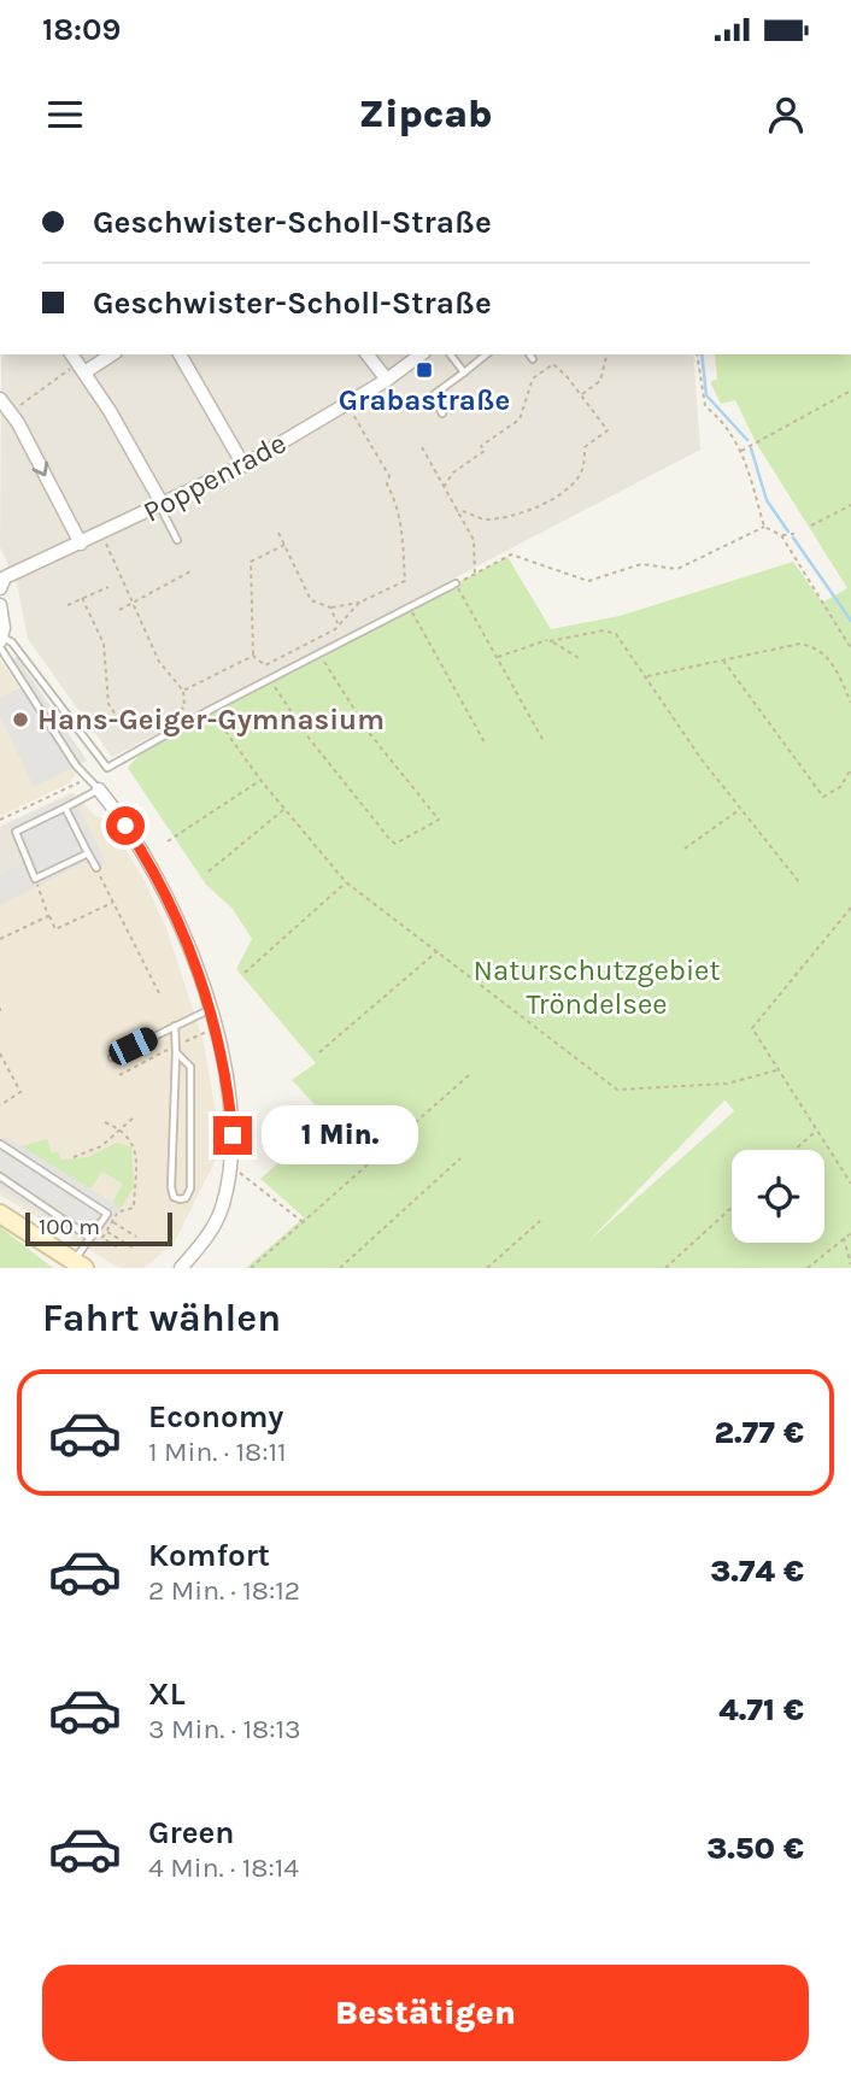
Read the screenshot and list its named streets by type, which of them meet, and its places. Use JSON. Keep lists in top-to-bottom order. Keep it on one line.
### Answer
{"streets":{"street":["Poppenrade"]},"parks":["Naturschutzgebiet Tröndelsee"],"places":{"transit":["Grabastraße"],"other":["Hans-Geiger-Gymnasium"]},"scale_bar":"100 m","page":{"status":"18:09","header":"Zipcab","banner":["Geschwister-Scholl-Straße","Geschwister-Scholl-Straße"],"bubble":"1 Min.","scale":"100 m","heading":"Fahrt wählen","list":[{"name":"Economy","note":"1 Min. · 18:11","value":"2.77 €"},{"name":"Komfort","note":"2 Min. · 18:12","value":"3.74 €"},{"name":"XL","note":"3 Min. · 18:13","value":"4.71 €"},{"name":"Green","note":"4 Min. · 18:14","value":"3.50 €"}],"buttons":"Bestätigen"}}
